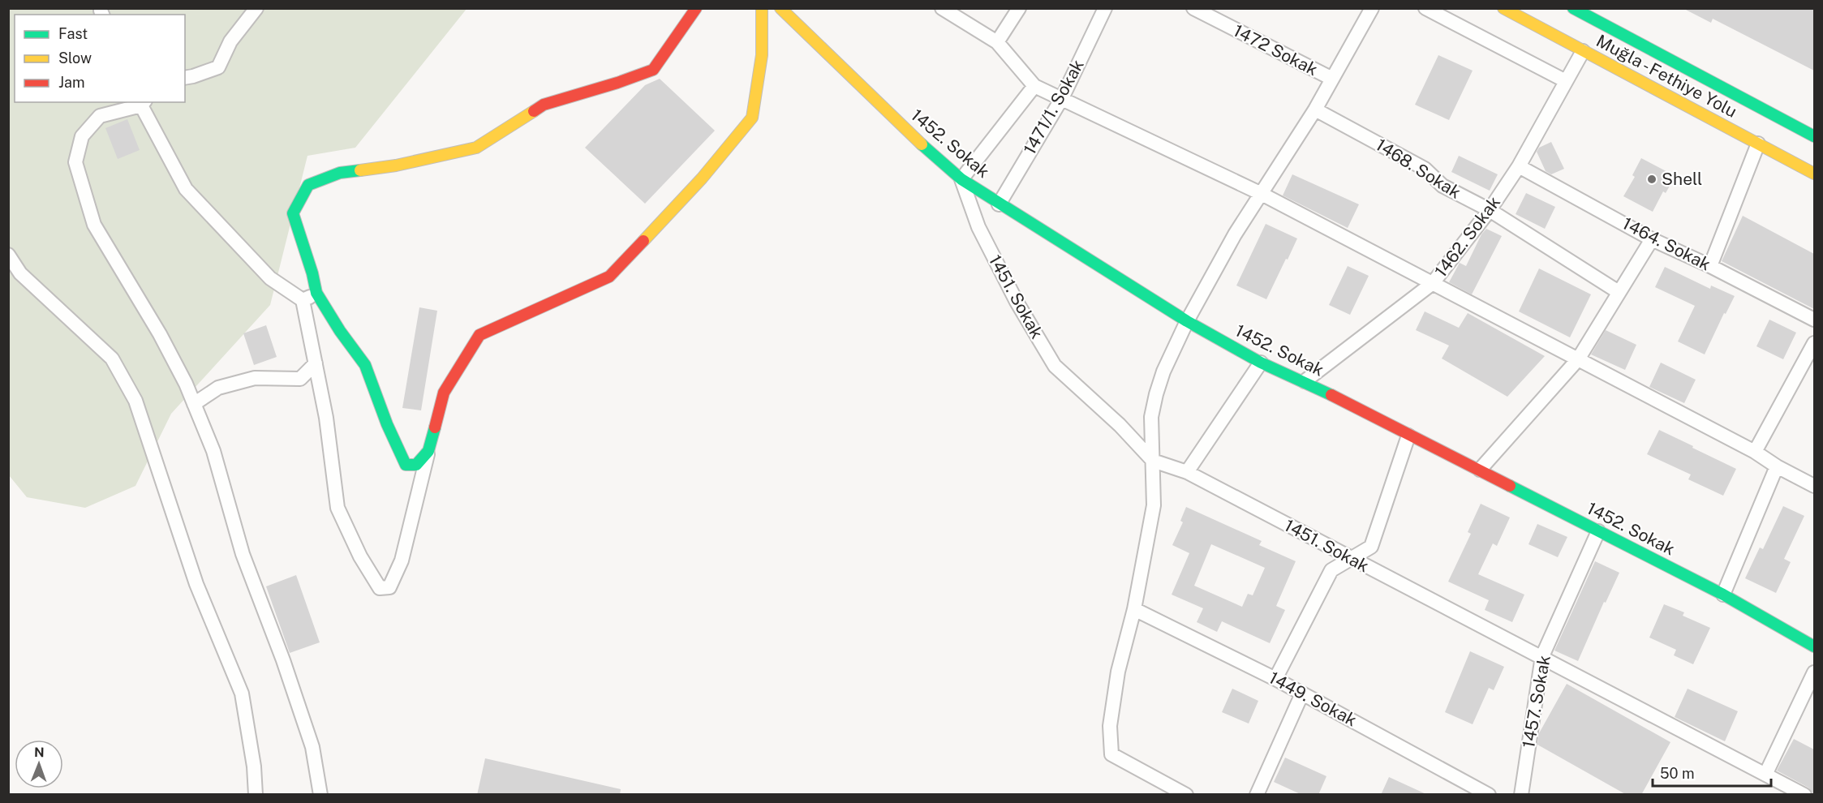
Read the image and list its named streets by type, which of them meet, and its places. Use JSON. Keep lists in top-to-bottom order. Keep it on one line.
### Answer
{"streets":{"main road":["Muğla - Fethiye Yolu","1452. Sokak"],"street":["1472 Sokak","1471/1. Sokak","1468. Sokak","1462. Sokak","1464. Sokak","1451. Sokak","1449. Sokak","1457. Sokak"]},"crossings":[["Muğla - Fethiye Yolu","1462. Sokak"],["1471/1. Sokak","1452. Sokak"],["1452. Sokak","1462. Sokak"],["1452. Sokak","1451. Sokak"],["1452. Sokak","1457. Sokak"],["1468. Sokak","1462. Sokak"],["1462. Sokak","1464. Sokak"],["1451. Sokak","1457. Sokak"]],"places":["Shell"],"legend":["Fast","Slow","Jam"],"scale_bar":"50 m","north":"top"}
